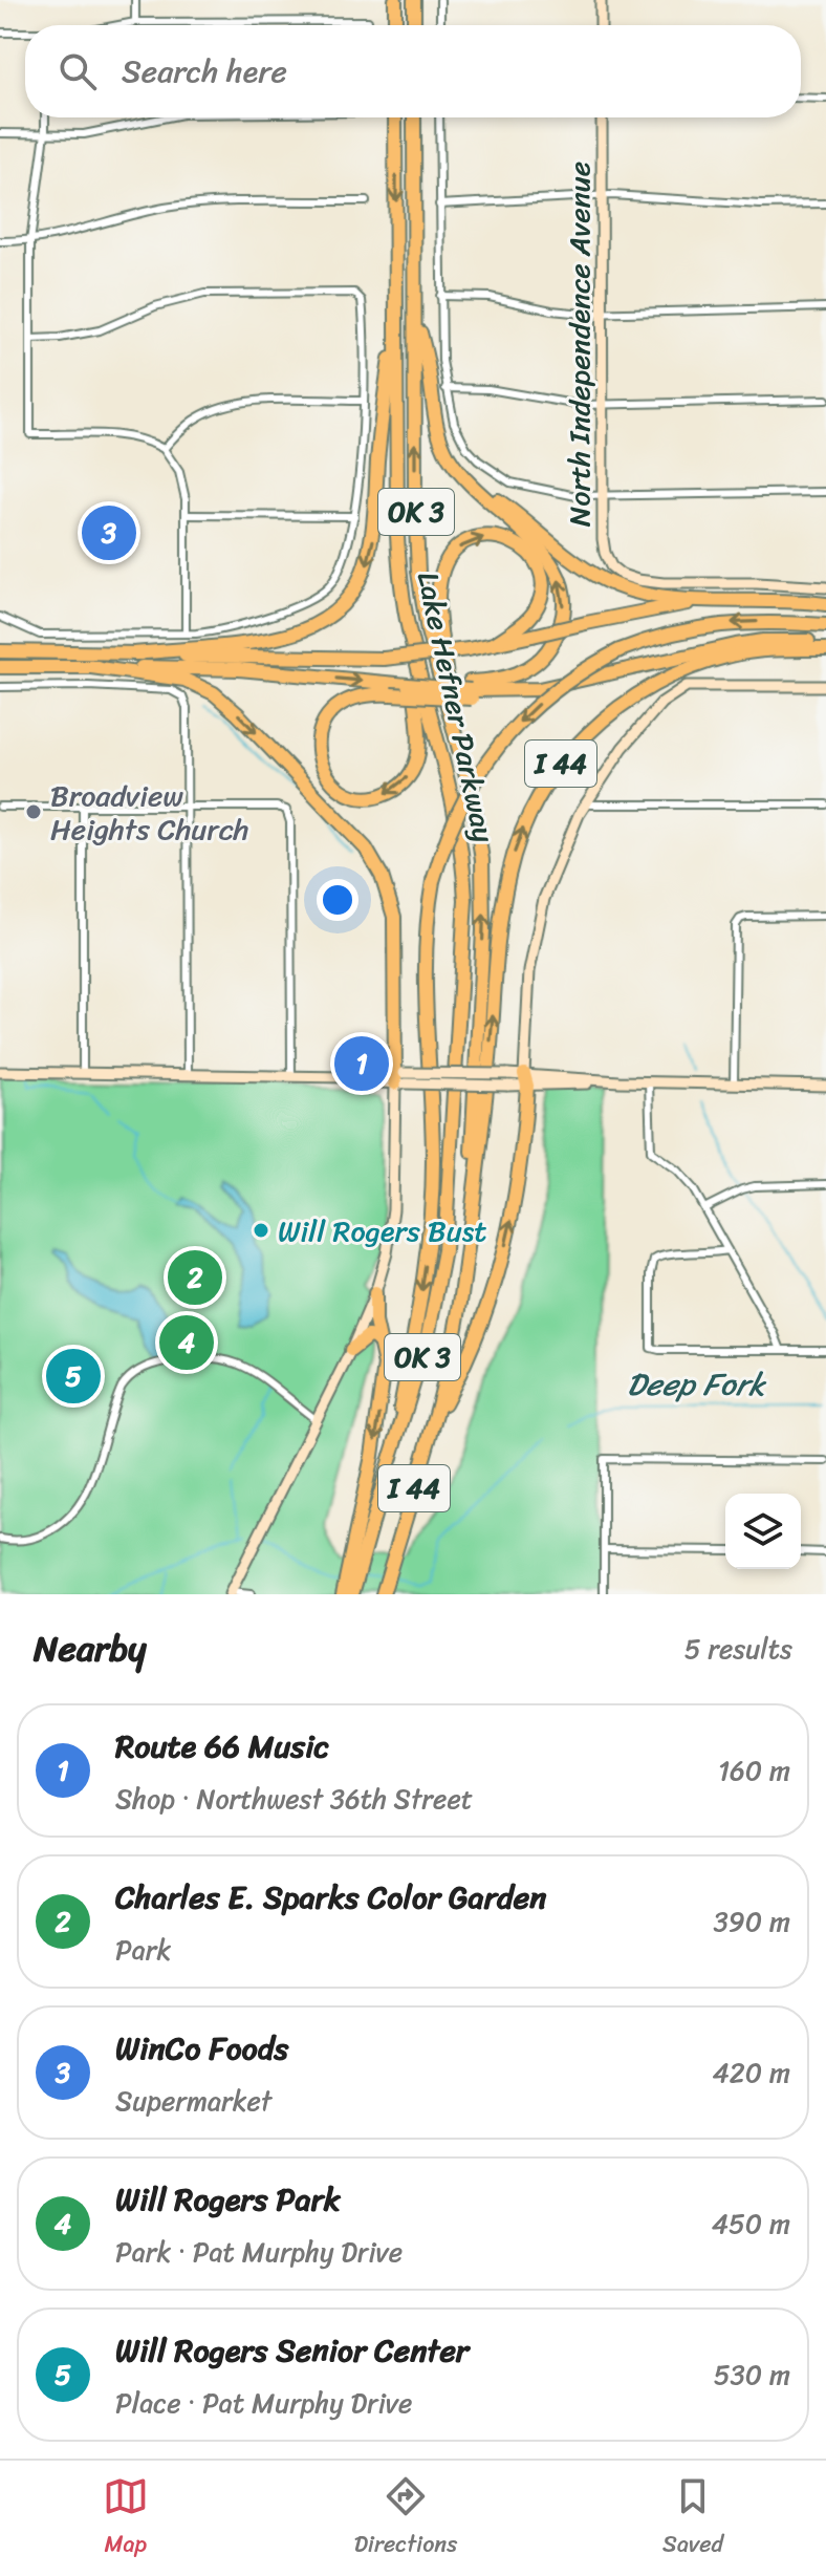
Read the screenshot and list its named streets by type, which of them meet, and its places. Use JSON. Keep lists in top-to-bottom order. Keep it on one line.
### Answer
{"streets":{"highway":["OK 3","Lake Hefner Parkway","I 44"],"main road":["North Independence Avenue"]},"crossings":[["Lake Hefner Parkway","I 44"]],"water":["Deep Fork"],"places":["Broadview Heights Church","Will Rogers Bust"],"page":{"search":"Search here","pins":["3","1","2","4","5"],"heading":["Nearby","5 results"],"list":[{"mark":"1","name":"Route 66 Music","note":"Shop · Northwest 36th Street","value":"160 m"},{"mark":"2","name":"Charles E. Sparks Color Garden","note":"Park","value":"390 m"},{"mark":"3","name":"WinCo Foods","note":"Supermarket","value":"420 m"},{"mark":"4","name":"Will Rogers Park","note":"Park · Pat Murphy Drive","value":"450 m"},{"mark":"5","name":"Will Rogers Senior Center","note":"Place · Pat Murphy Drive","value":"530 m"}],"nav":["Map","Directions","Saved"]}}
